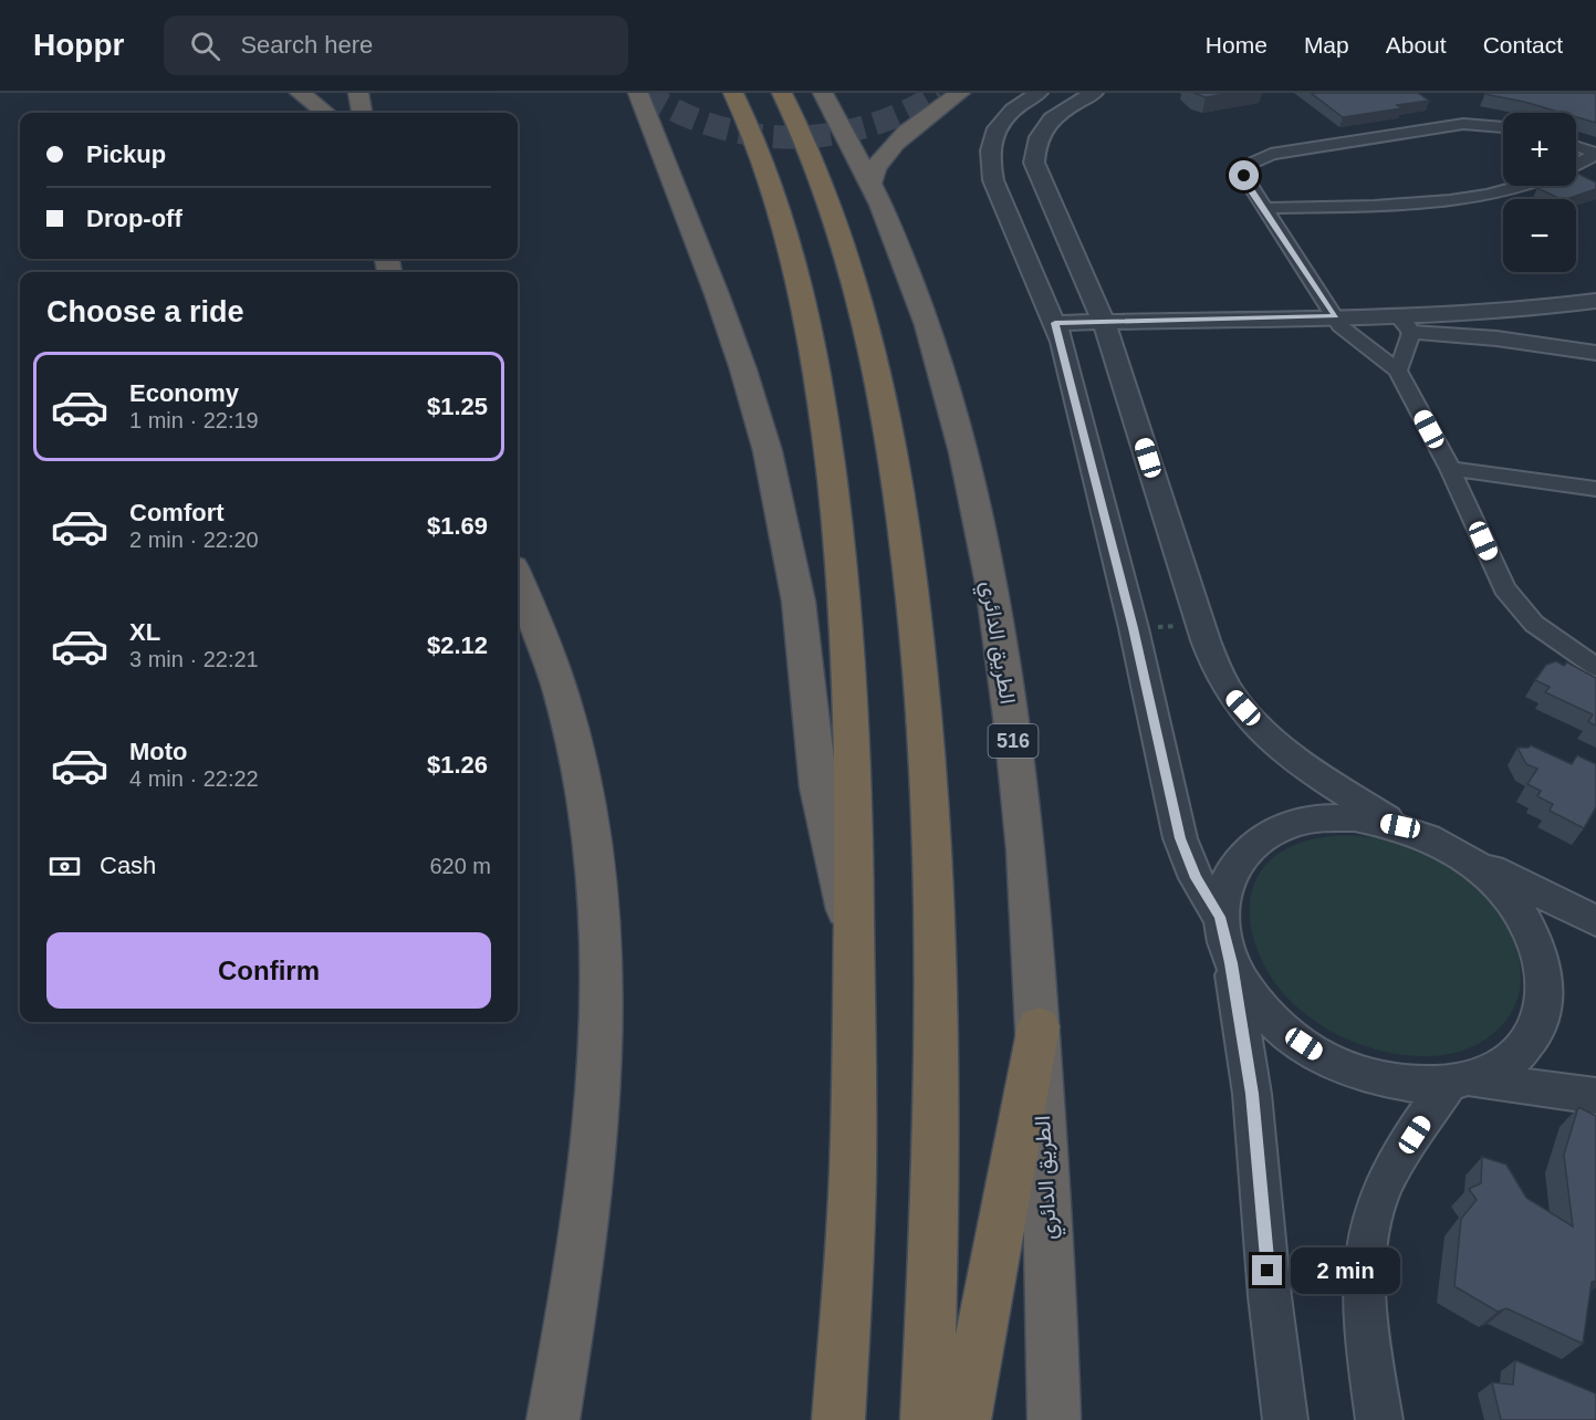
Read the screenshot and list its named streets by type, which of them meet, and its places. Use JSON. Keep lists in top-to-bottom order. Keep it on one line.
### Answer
{"streets":{"highway":["الطريق الدائري","516"]},"crossings":[["الطريق الدائري","516"]],"page":{"header":"Hoppr","search":"Search here","nav":["Home","Map","About","Contact"],"map_buttons":["+","−"],"banner":["Pickup","Drop-off"],"heading":"Choose a ride","list":[{"name":"Economy","note":"1 min · 22:19","value":"$1.25"},{"name":"Comfort","note":"2 min · 22:20","value":"$1.69"},{"name":"XL","note":"3 min · 22:21","value":"$2.12"},{"name":"Moto","note":"4 min · 22:22","value":"$1.26"}],"pay":["Cash","620 m"],"buttons":"Confirm","bubble":"2 min"}}
